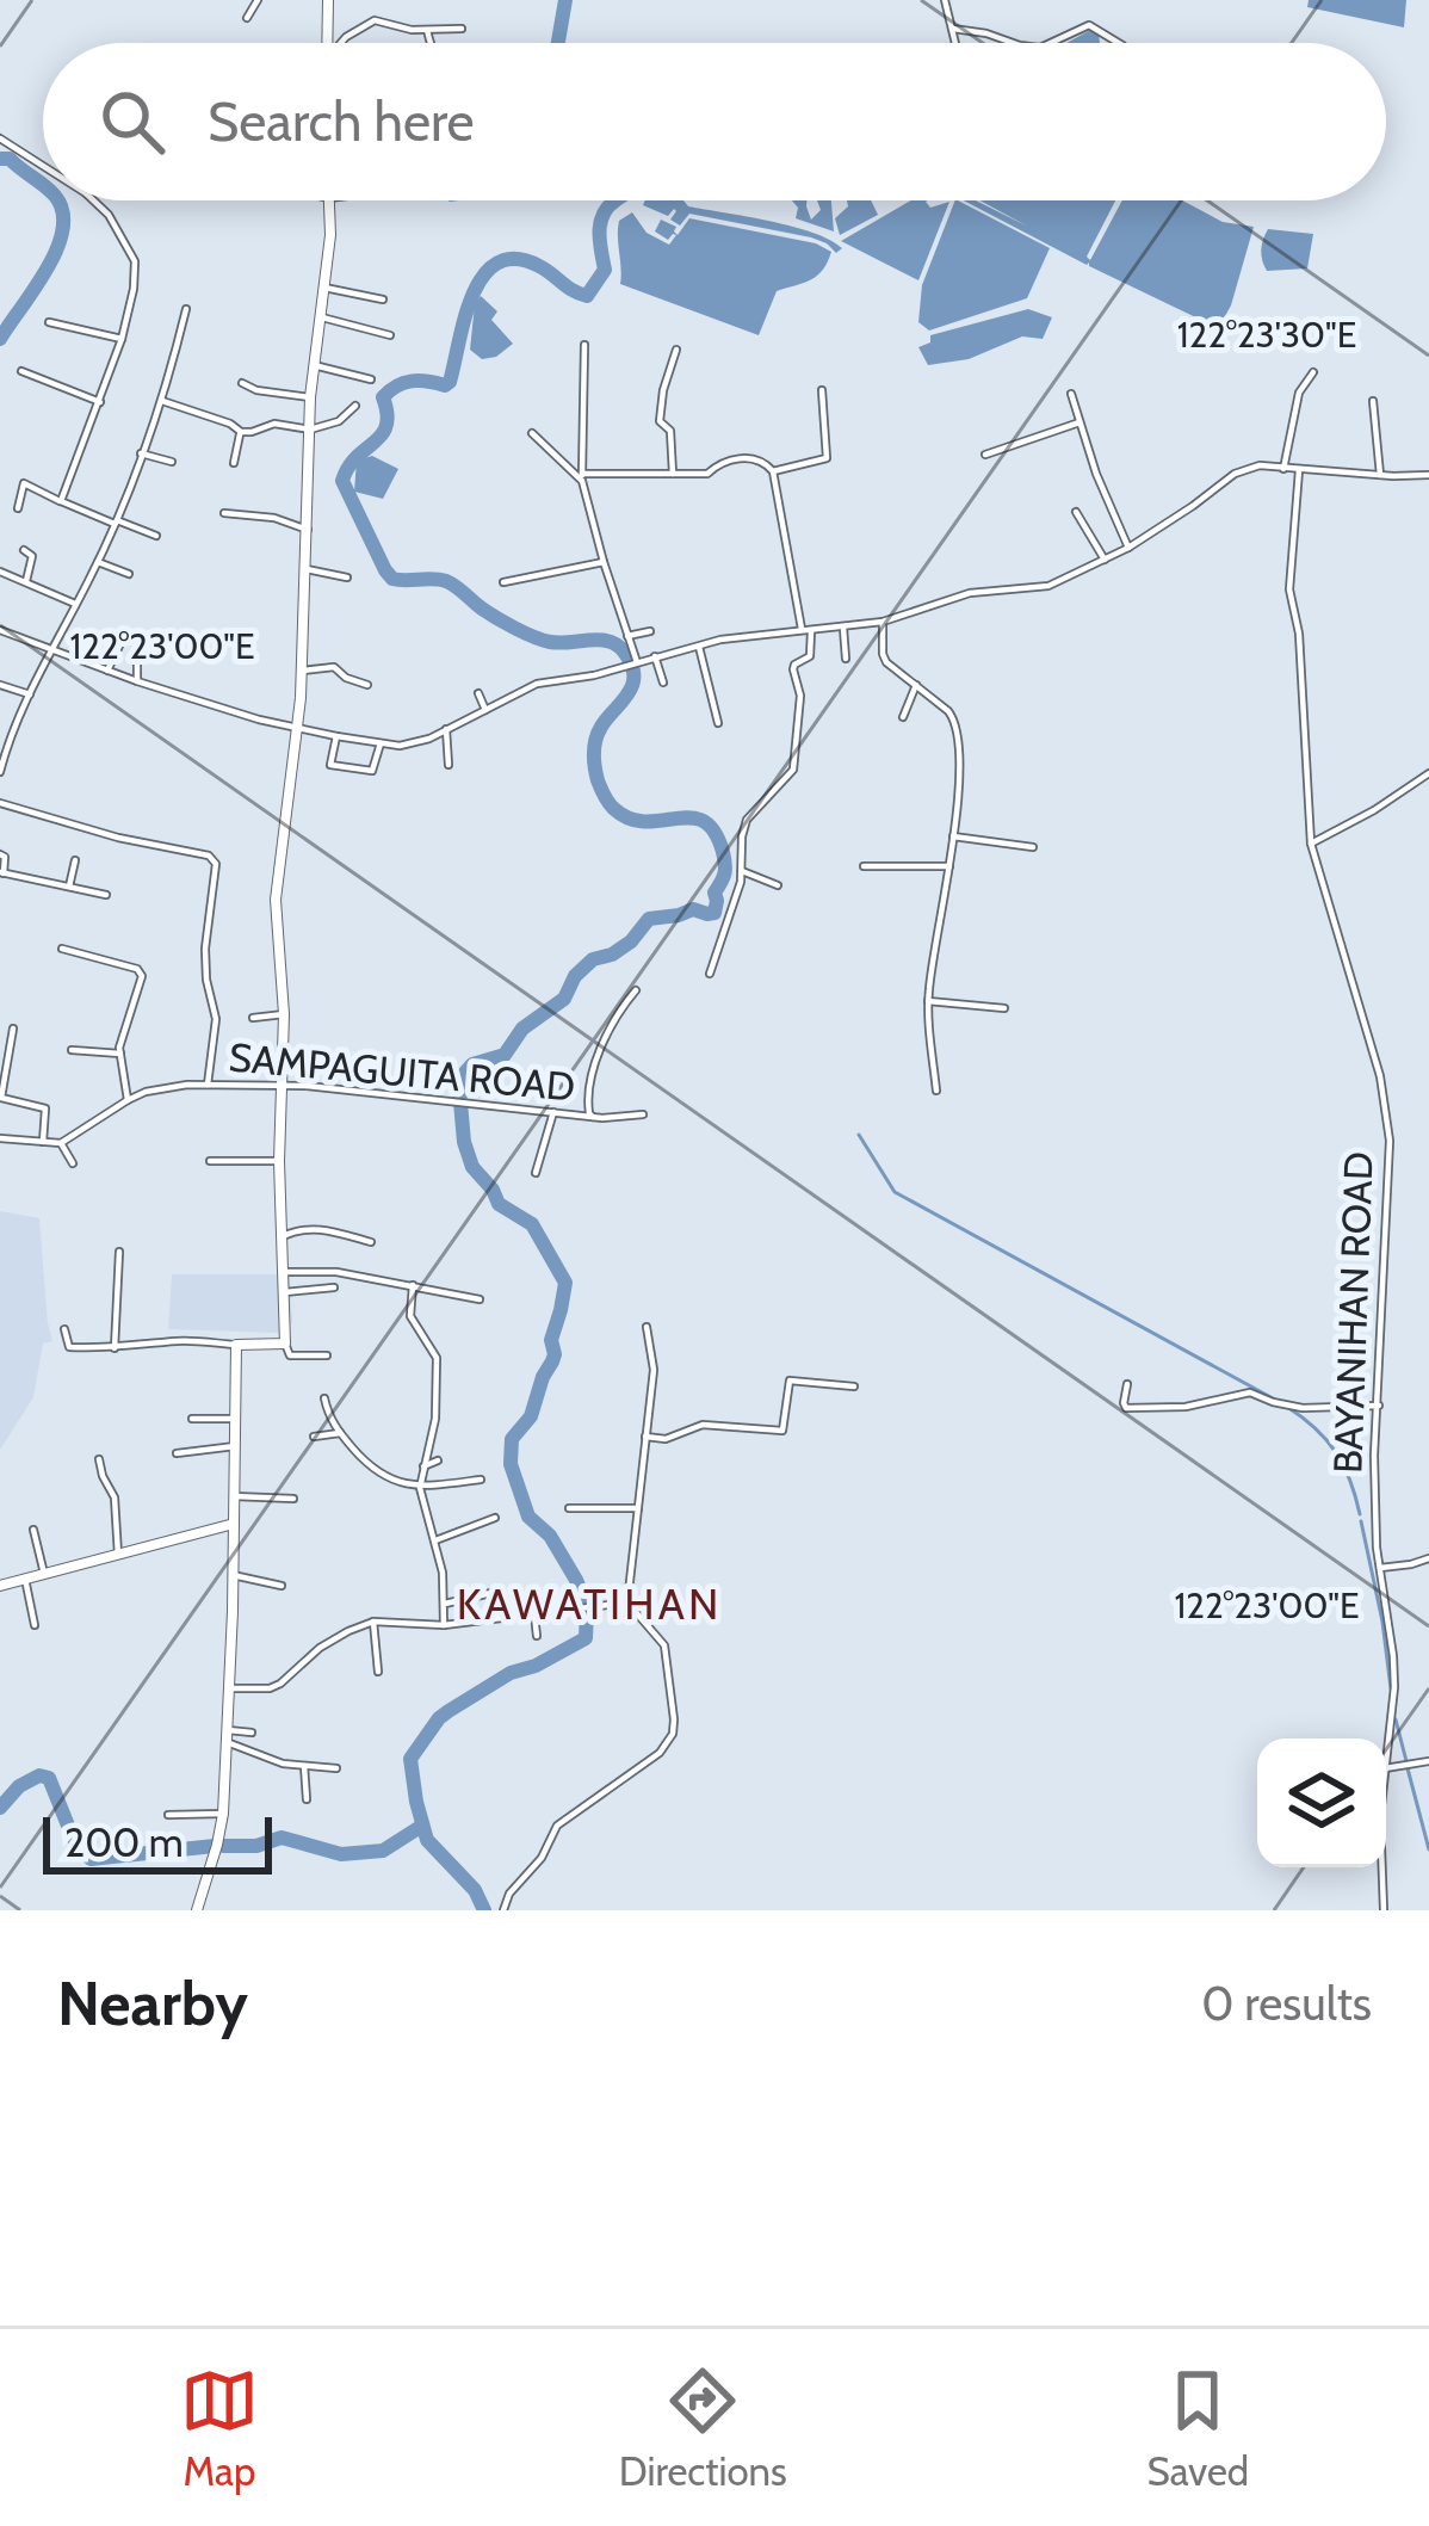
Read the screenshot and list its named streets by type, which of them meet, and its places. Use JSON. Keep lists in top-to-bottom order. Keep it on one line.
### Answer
{"streets":{"street":["SAMPAGUITA ROAD","BAYANIHAN ROAD"]},"districts":["KAWATIHAN"],"scale_bar":"200 m","page":{"search":"Search here","scale":"200 m","heading":["Nearby","0 results"],"nav":["Map","Directions","Saved"]},"coordinates":["122°23'30\"E","122°23'00\"E"]}
